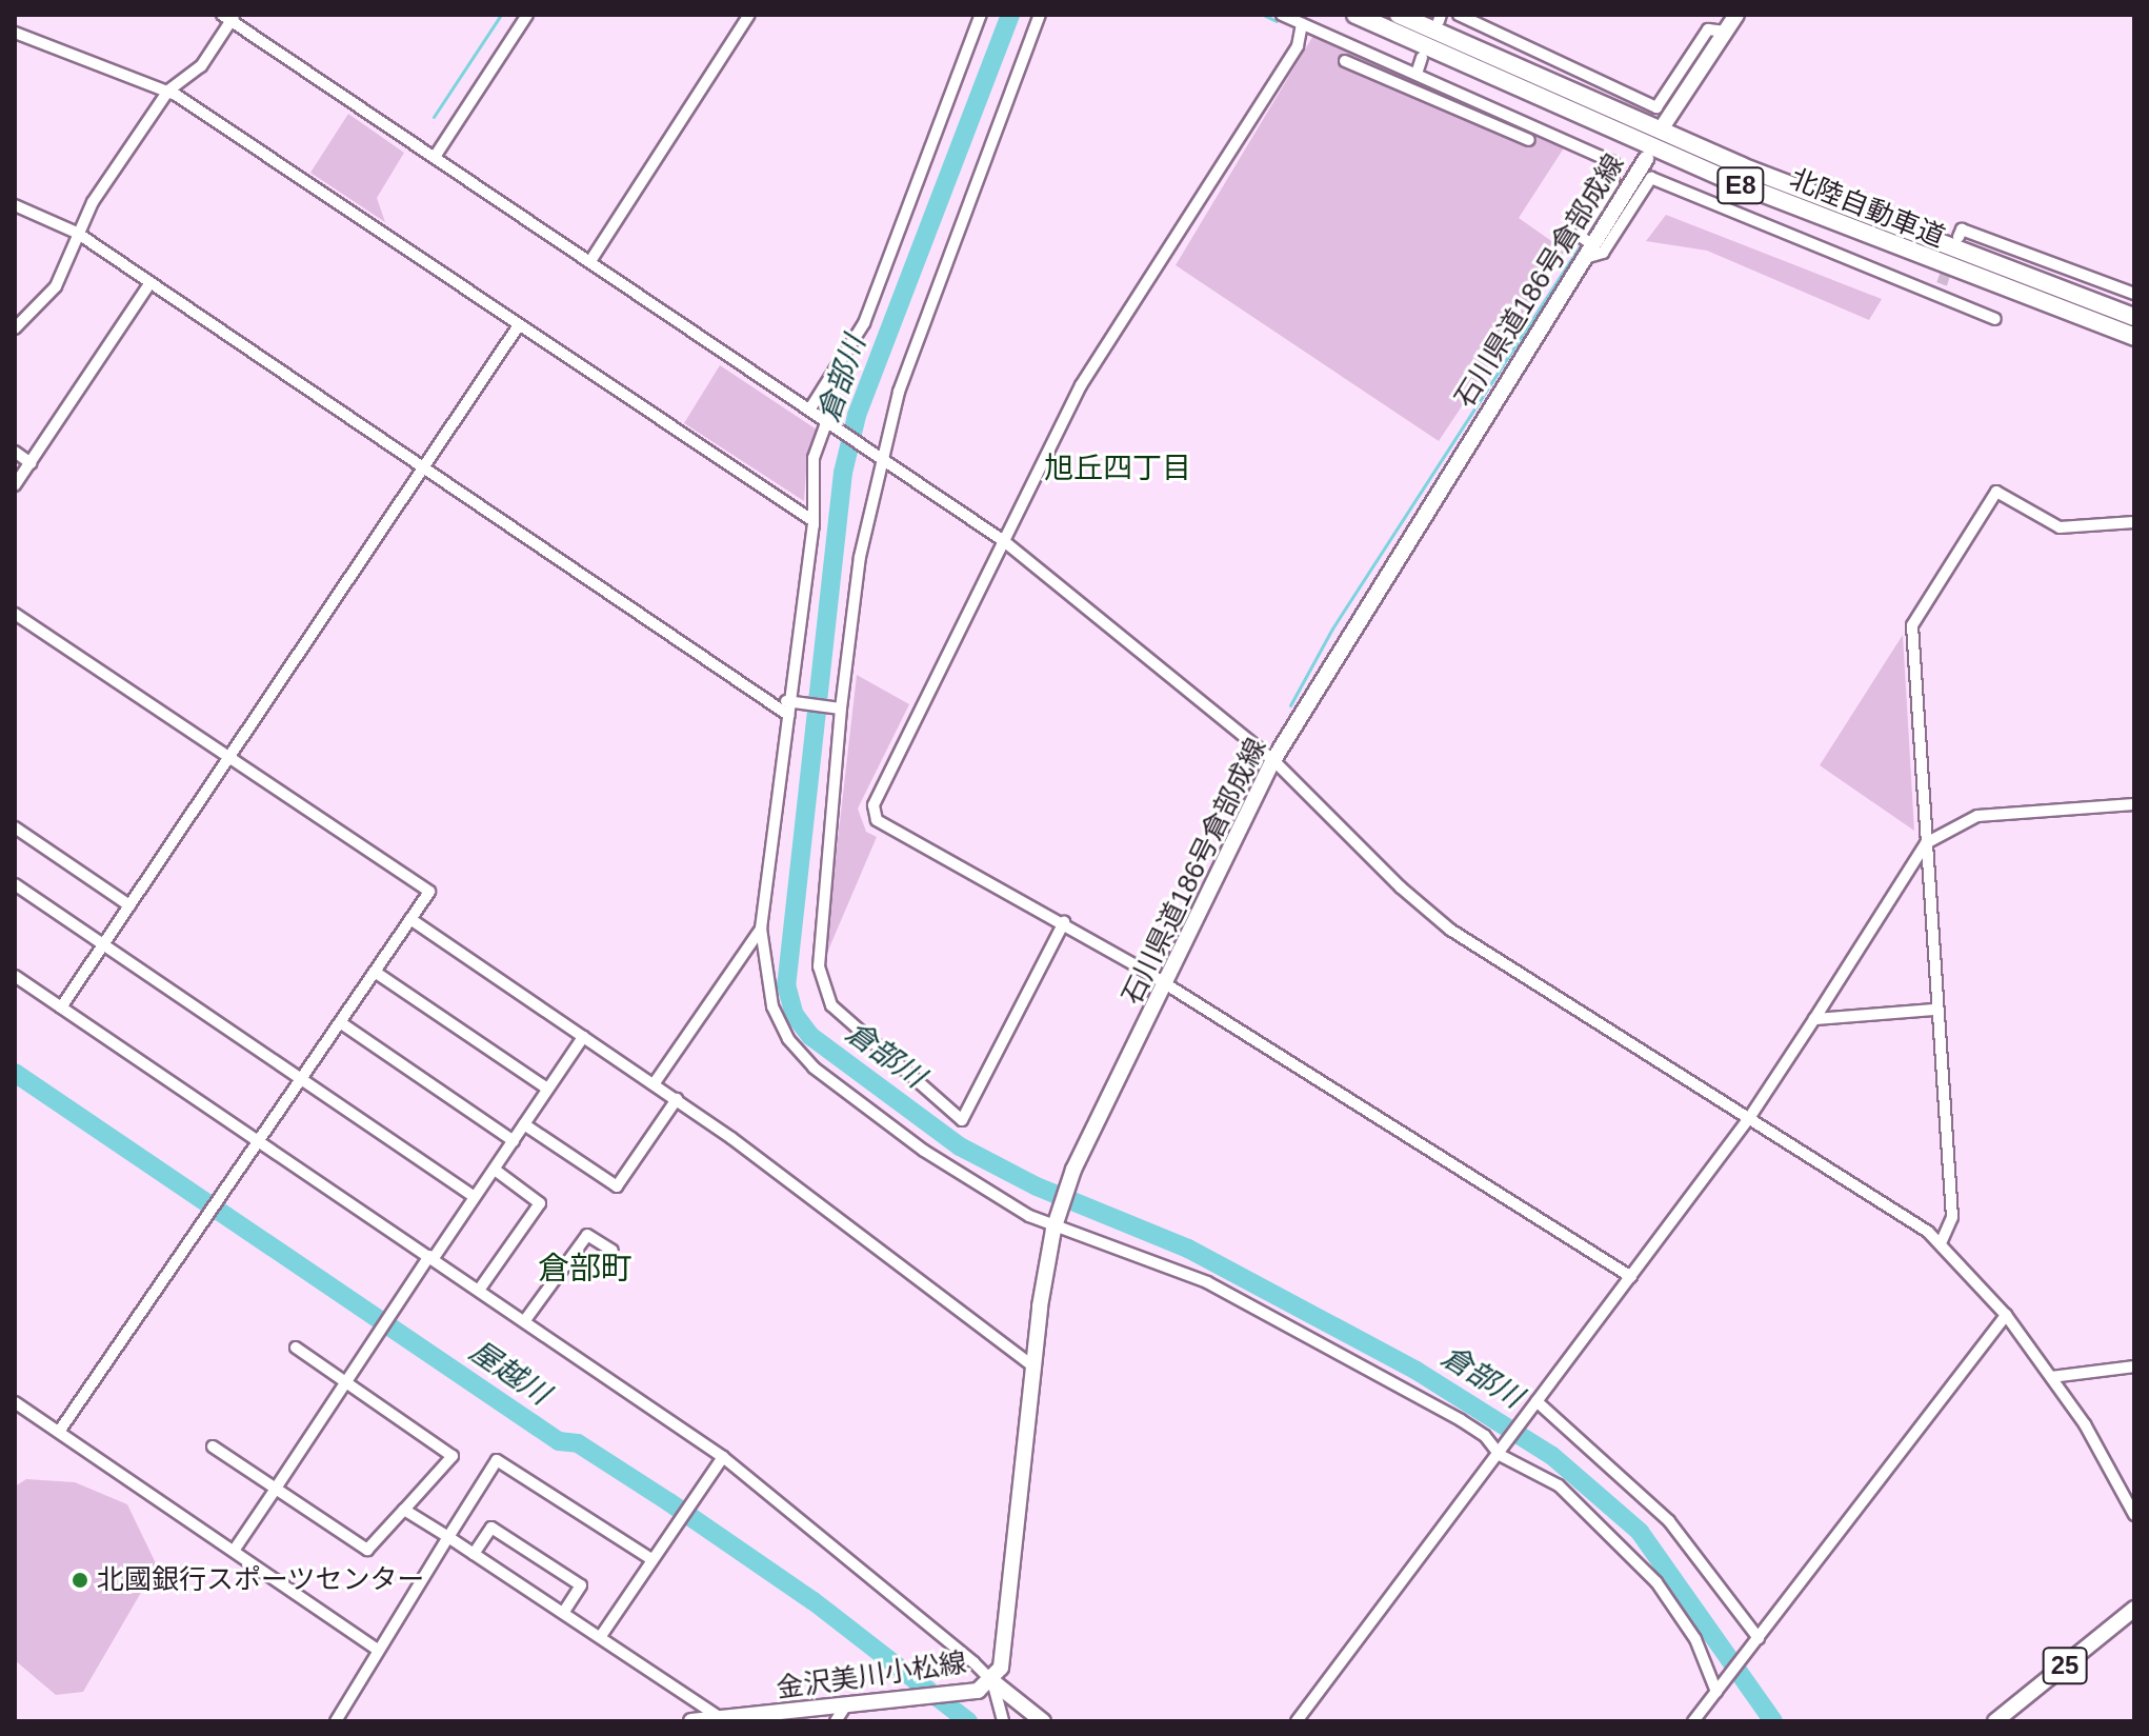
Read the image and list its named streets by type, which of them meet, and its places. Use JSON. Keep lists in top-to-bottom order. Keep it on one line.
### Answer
{"streets":{"highway":["E8","北陸自動車道"],"main road":["石川県道186号倉部成線","25","金沢美川小松線"]},"crossings":[["石川県道186号倉部成線","金沢美川小松線"]],"districts":["旭丘四丁目","倉部町"],"water":["倉部川","屋越川"],"places":["北國銀行スポーツセンター"]}
